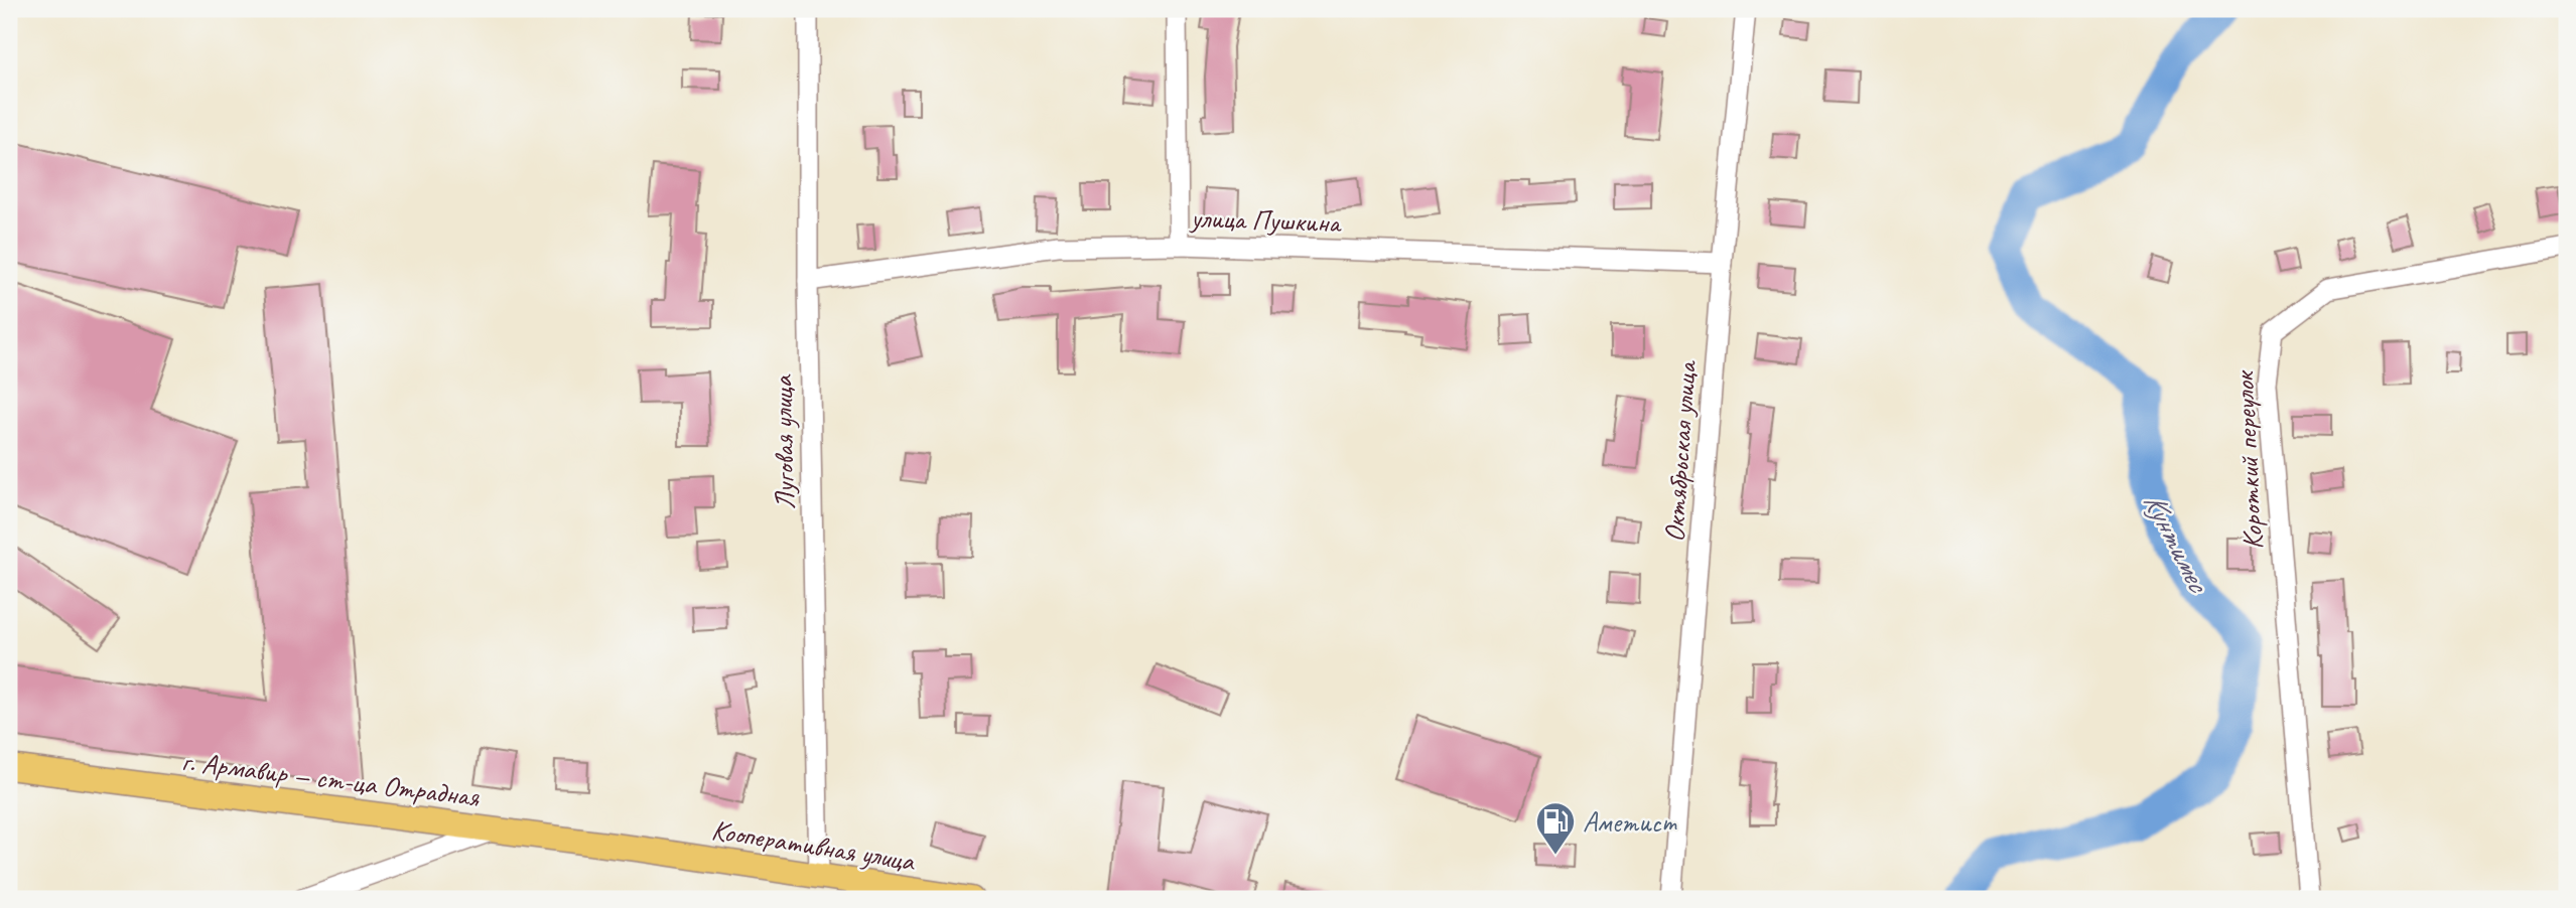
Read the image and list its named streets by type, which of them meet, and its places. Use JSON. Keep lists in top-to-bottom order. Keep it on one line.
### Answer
{"streets":{"main road":["г. Армавир — ст-ца Отрадная","Кооперативная улица"],"street":["улица Пушкина","Луговая улица","Октябрьская улица","Короткий переулок"]},"crossings":[["улица Пушкина","Луговая улица"],["улица Пушкина","Октябрьская улица"],["Луговая улица","Кооперативная улица"],["г. Армавир — ст-ца Отрадная","Кооперативная улица"]],"water":["Кунтимес"],"places":{"fuel station":["Аметист"]}}
